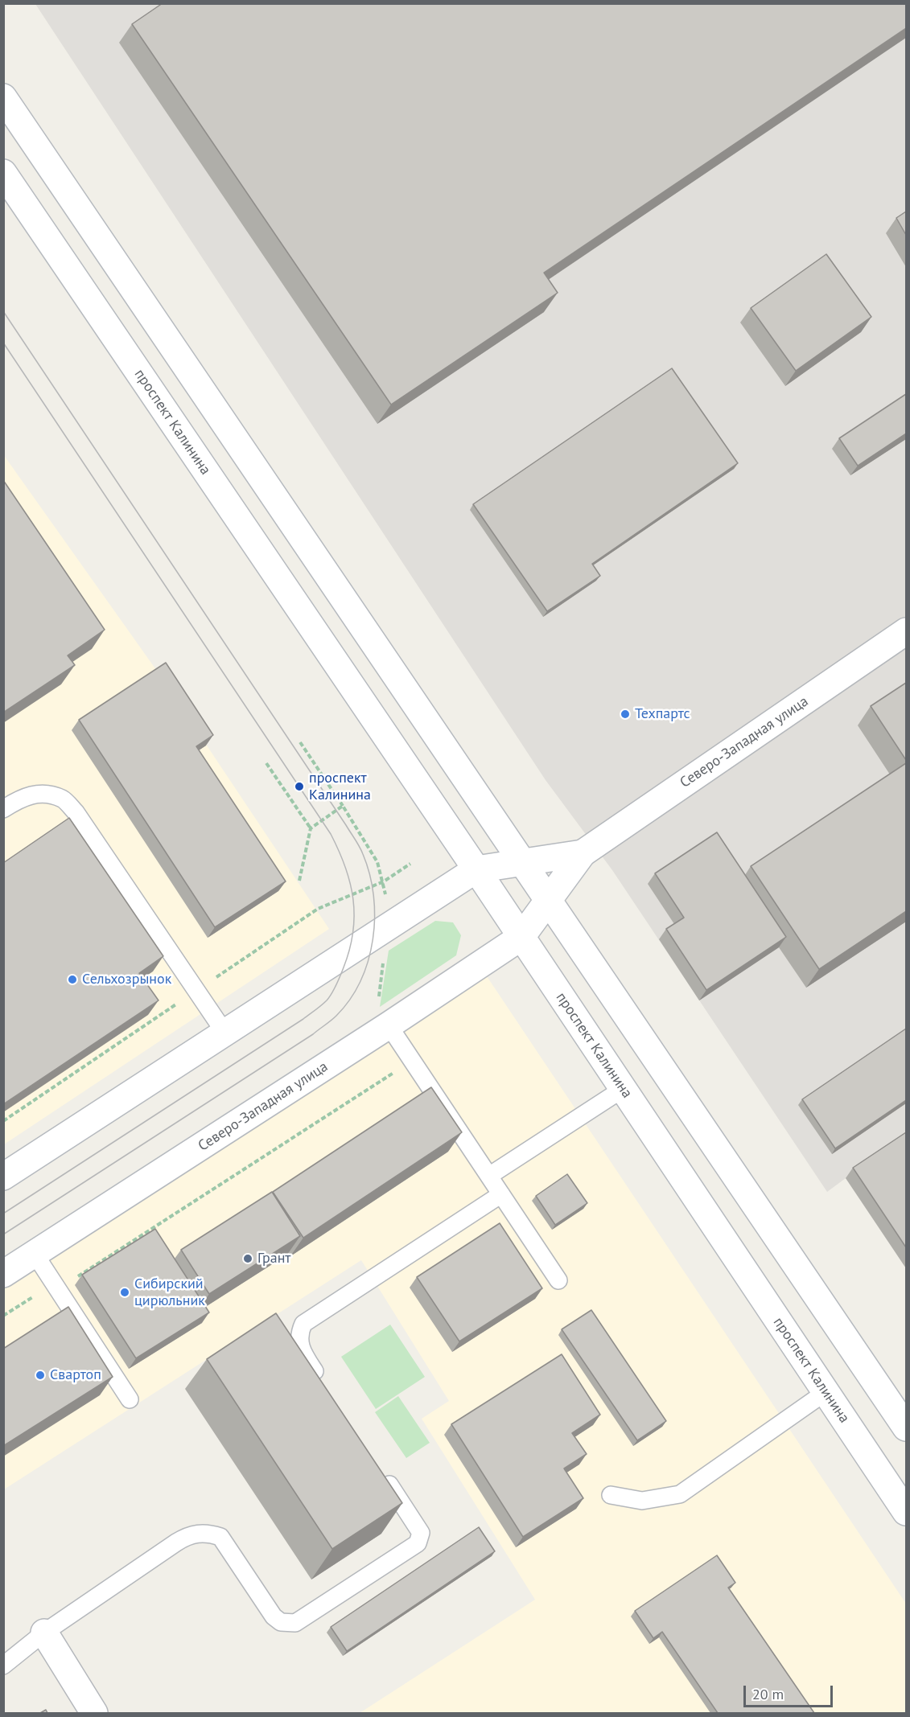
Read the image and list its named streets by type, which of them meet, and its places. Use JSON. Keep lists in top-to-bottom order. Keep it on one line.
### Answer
{"streets":{"main road":["проспект Калинина","Северо-Западная улица"]},"crossings":[["проспект Калинина","Северо-Западная улица"]],"places":["Техпартс","проспект Калинина","Сельхозрынок","Грант","Сибирский цирюльник","Свартоп"],"scale_bar":"20 m"}
